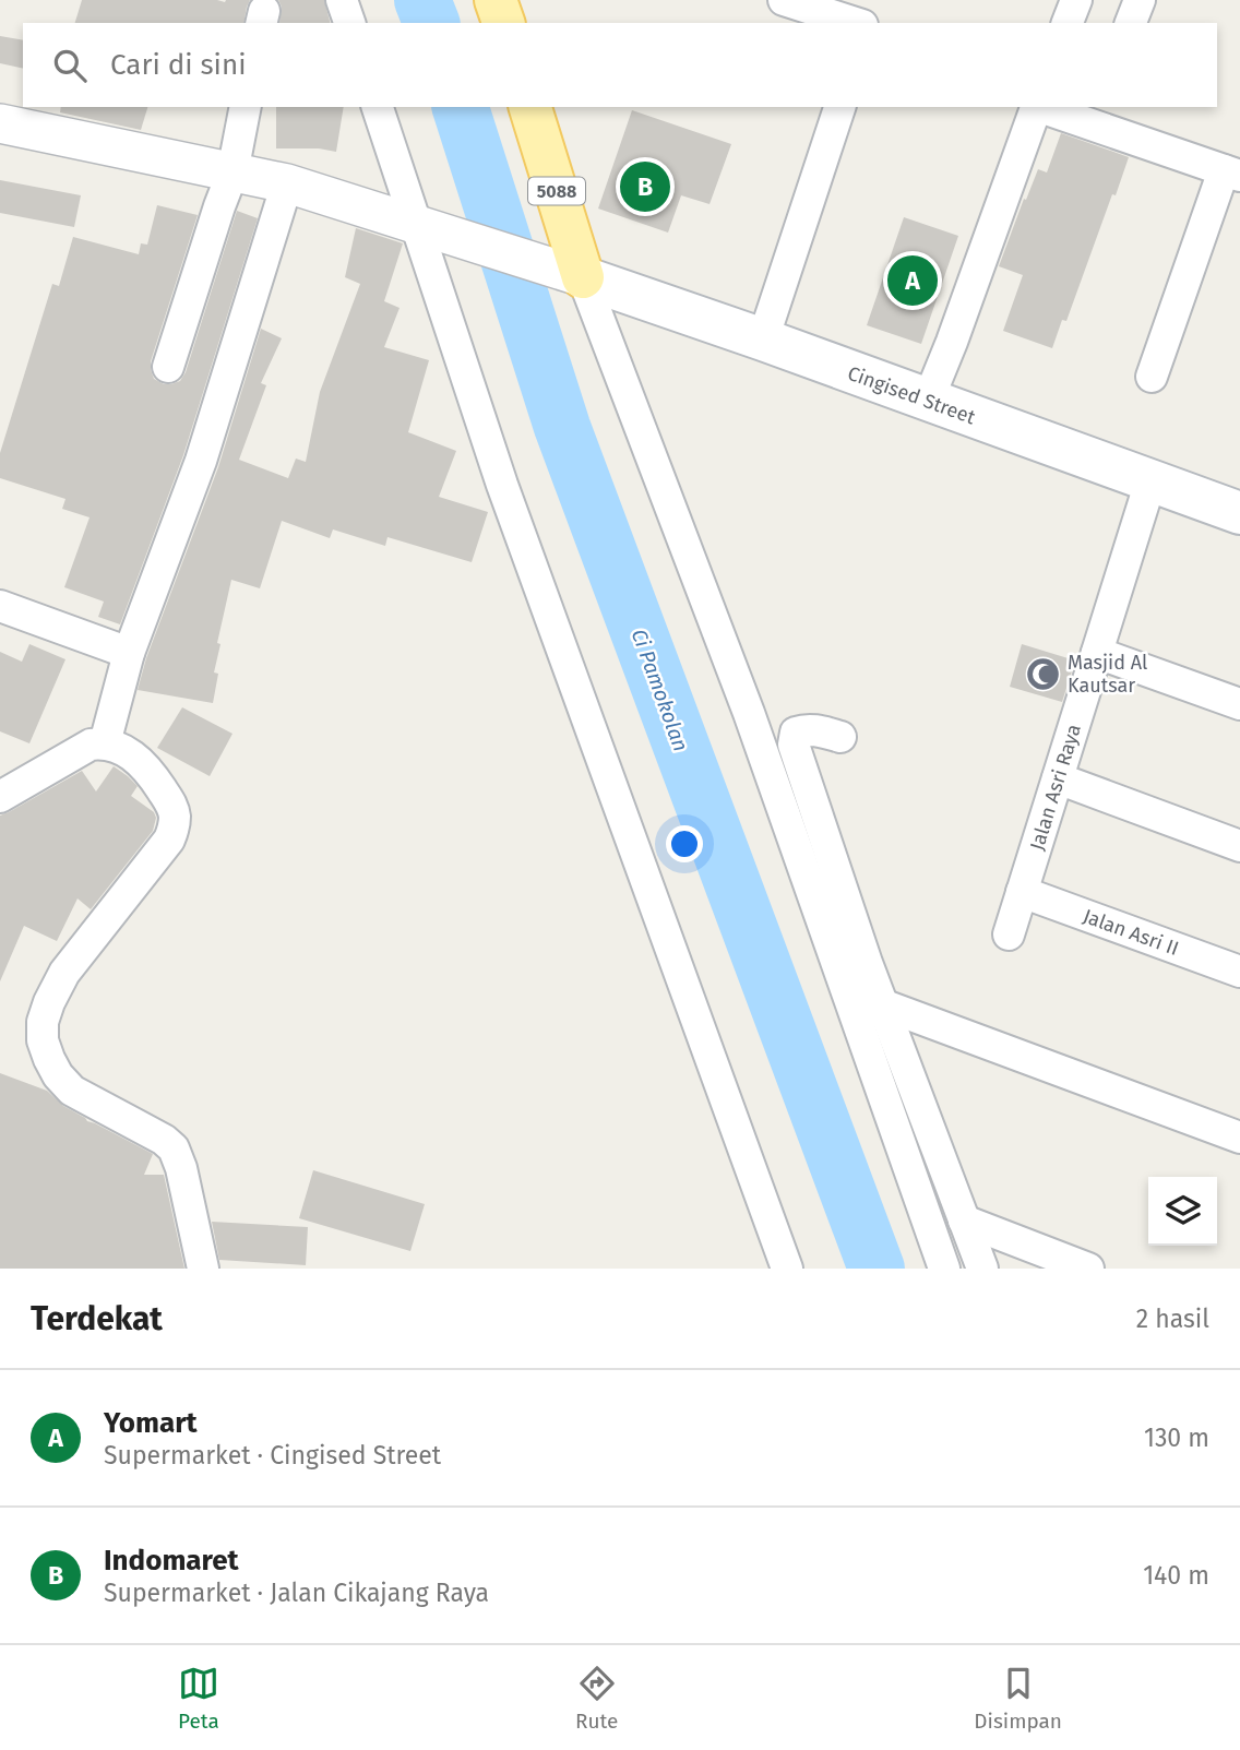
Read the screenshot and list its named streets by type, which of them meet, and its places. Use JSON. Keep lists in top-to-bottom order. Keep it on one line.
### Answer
{"streets":{"main road":["5088","Cingised Street"],"street":["Jalan Asri Raya","Jalan Asri II"]},"crossings":[["5088","Cingised Street"],["Cingised Street","Jalan Asri Raya"],["Jalan Asri Raya","Jalan Asri II"]],"water":["Ci Pamokolan"],"places":{"mosque":["Masjid Al Kautsar"]},"page":{"search":"Cari di sini","pins":["B","A"],"heading":["Terdekat","2 hasil"],"list":[{"mark":"A","name":"Yomart","note":"Supermarket · Cingised Street","value":"130 m"},{"mark":"B","name":"Indomaret","note":"Supermarket · Jalan Cikajang Raya","value":"140 m"}],"nav":["Peta","Rute","Disimpan"]}}
